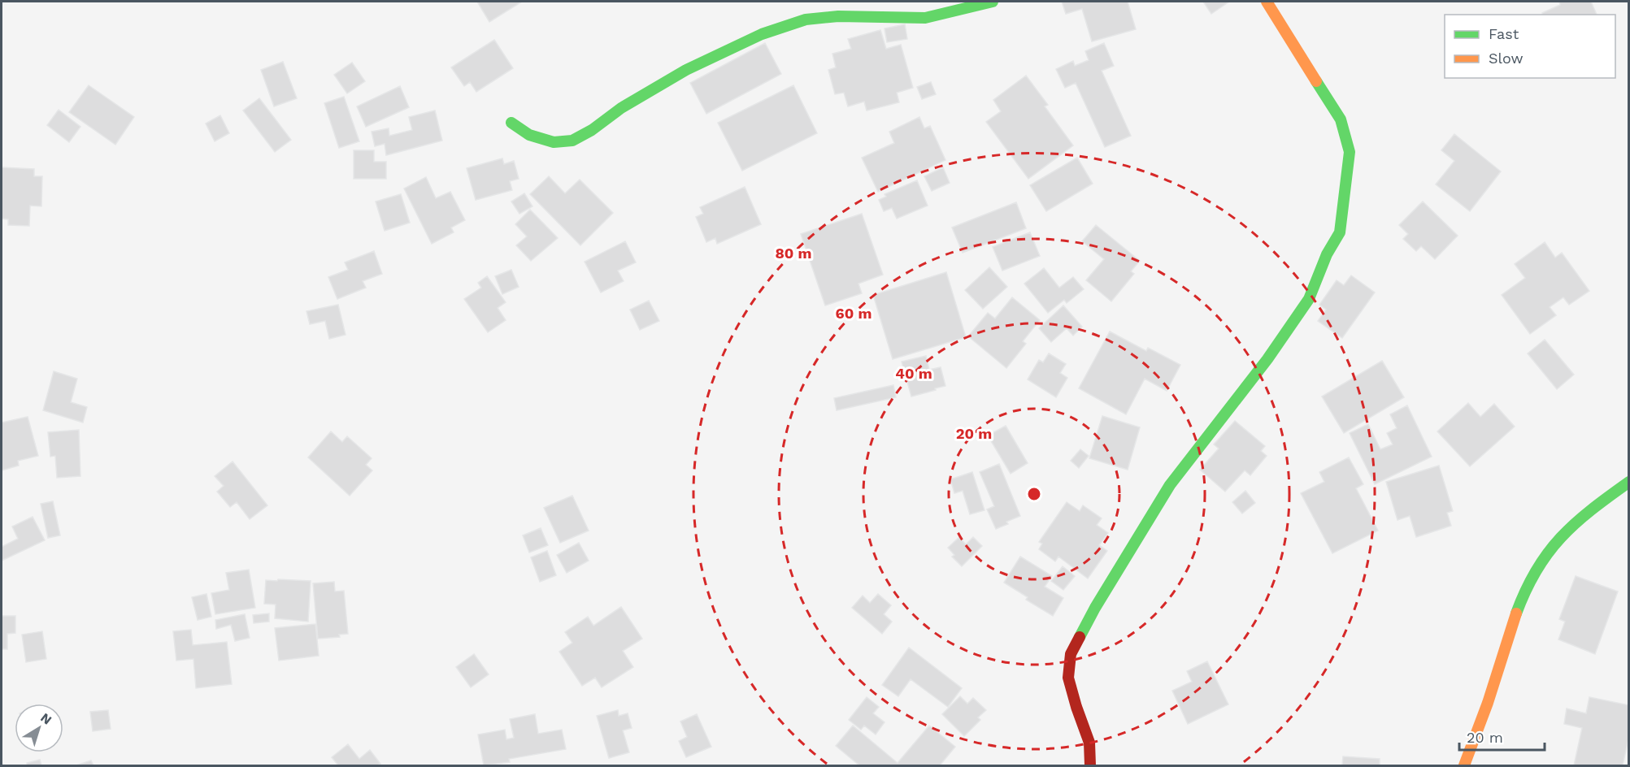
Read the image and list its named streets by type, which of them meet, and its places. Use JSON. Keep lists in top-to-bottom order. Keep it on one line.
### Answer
{"legend":["Fast","Slow"],"scale_bar":"20 m","north":"top right","rings":["80 m","60 m","40 m","20 m"]}
